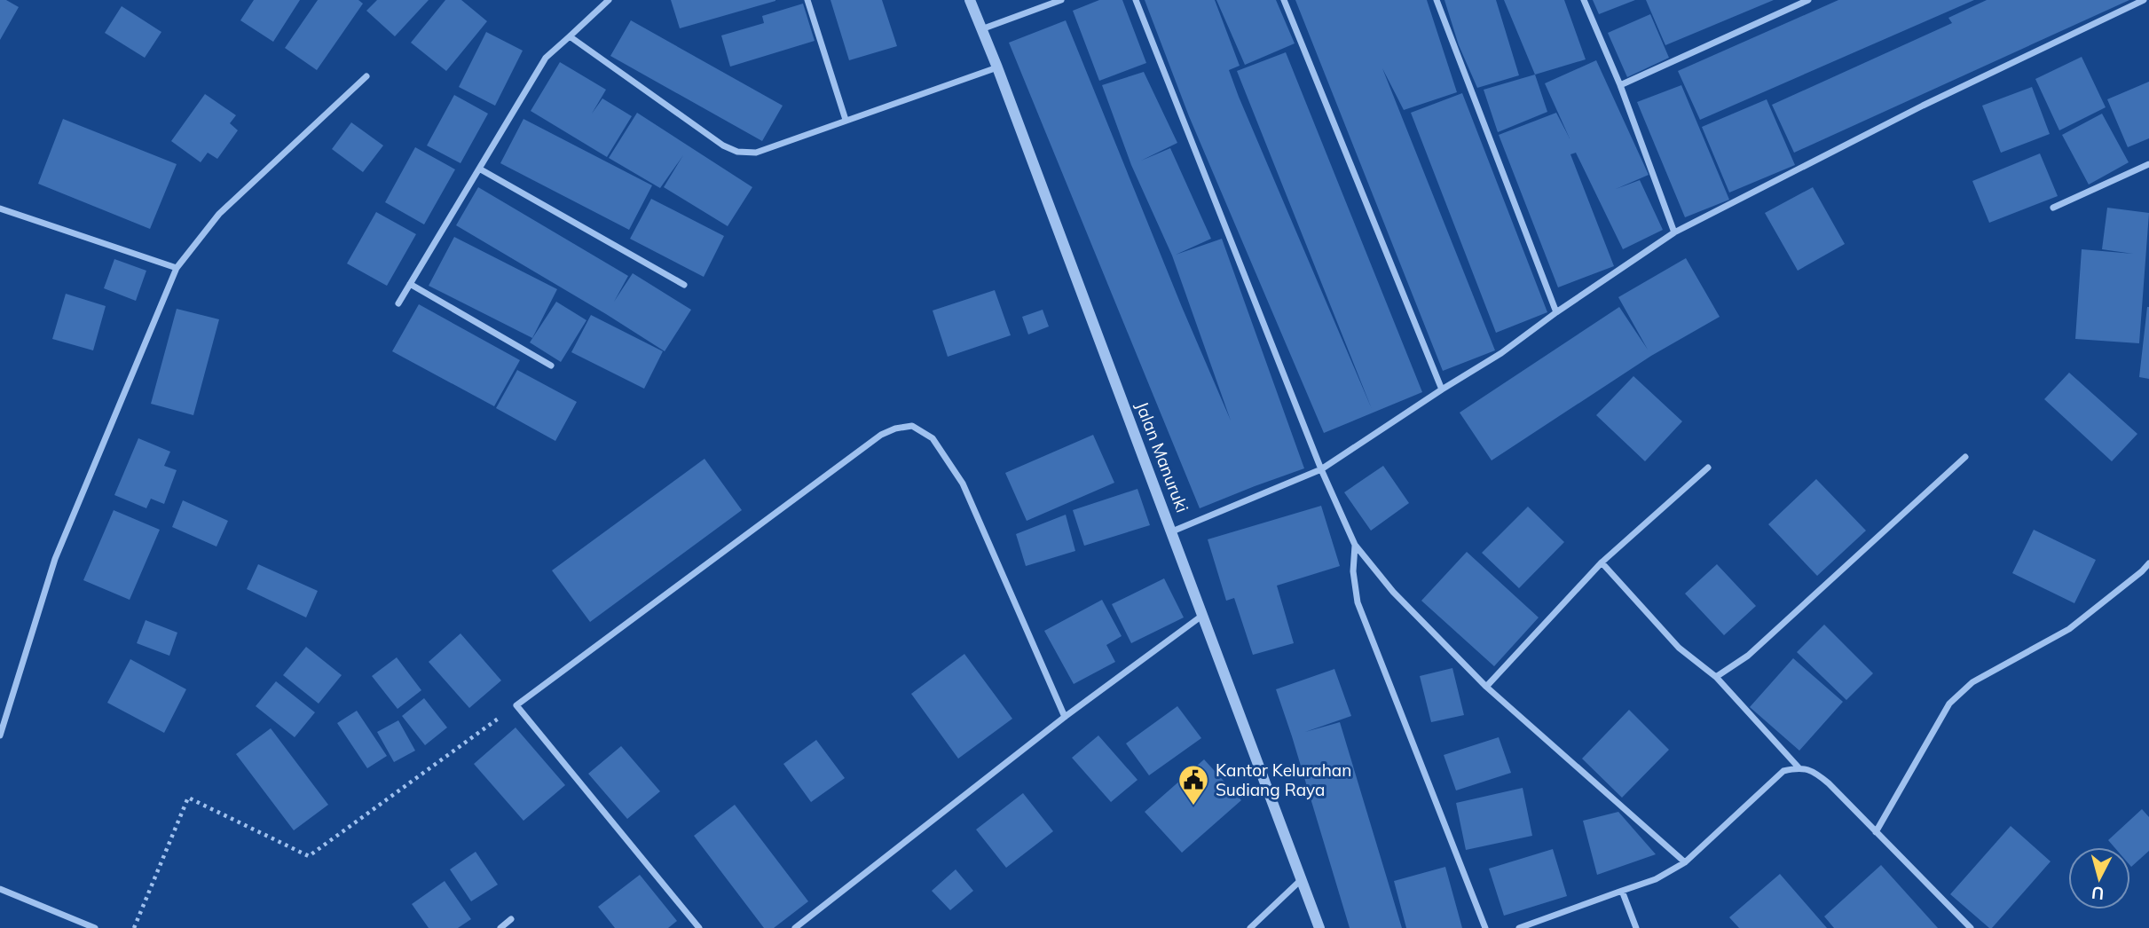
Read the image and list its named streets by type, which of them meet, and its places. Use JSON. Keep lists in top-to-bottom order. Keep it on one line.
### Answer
{"streets":{"street":["Jalan Manuruki"]},"places":{"public building":["Kantor Kelurahan Sudiang Raya"]},"north":"bottom"}
